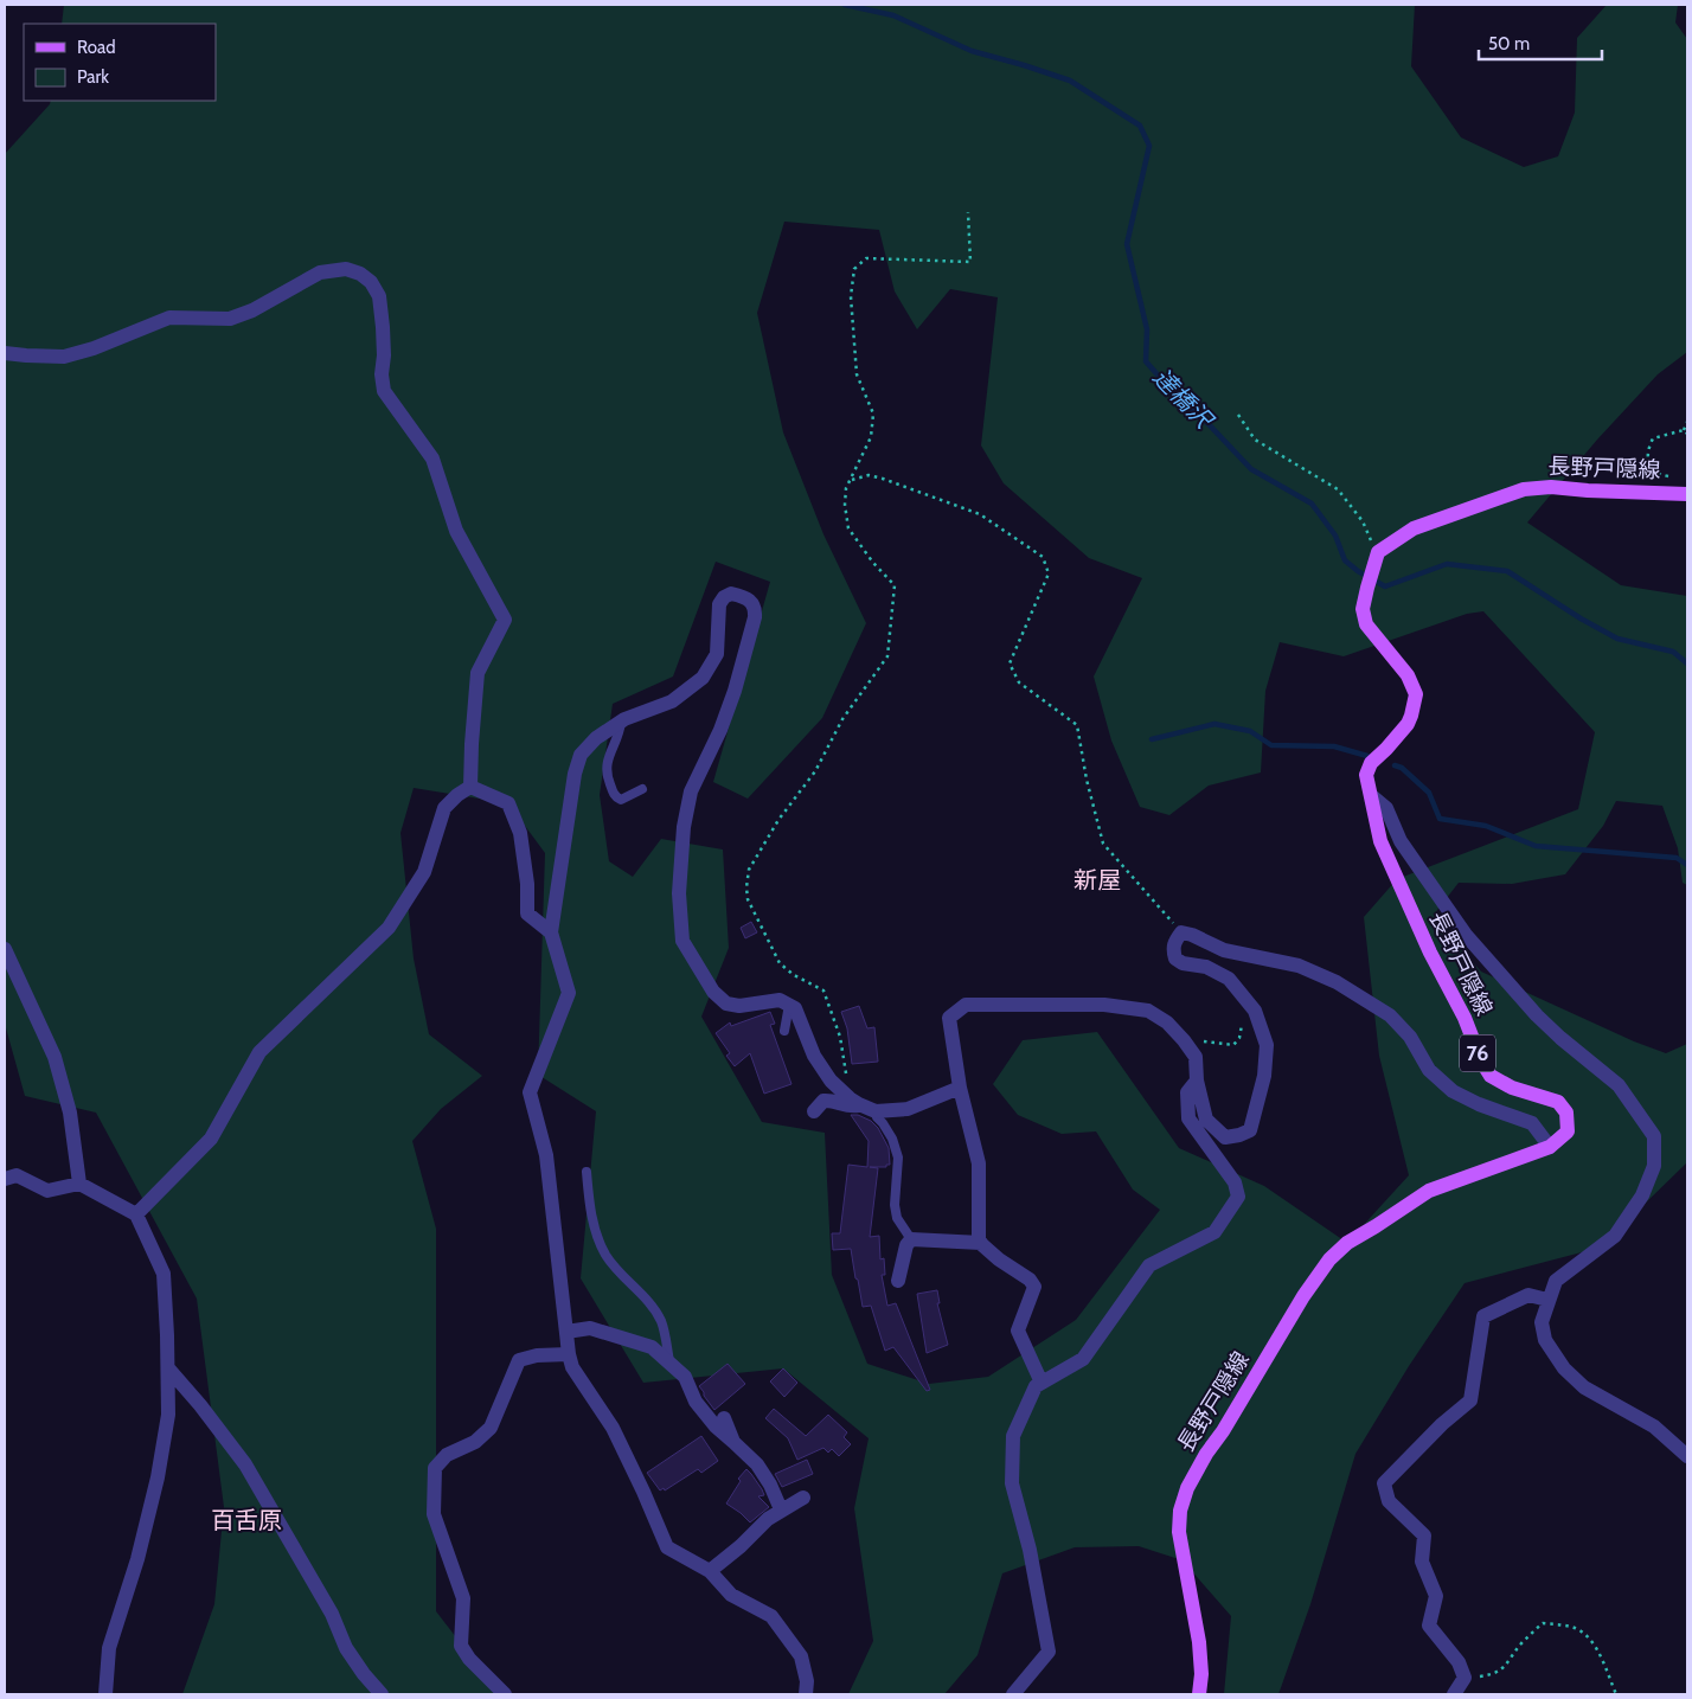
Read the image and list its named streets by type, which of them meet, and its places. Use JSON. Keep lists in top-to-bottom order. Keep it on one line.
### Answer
{"streets":{"main road":["長野戸隠線","76"]},"districts":["新屋","百舌原"],"water":["達橋沢"],"legend":["Road","Park"],"scale_bar":"50 m"}
